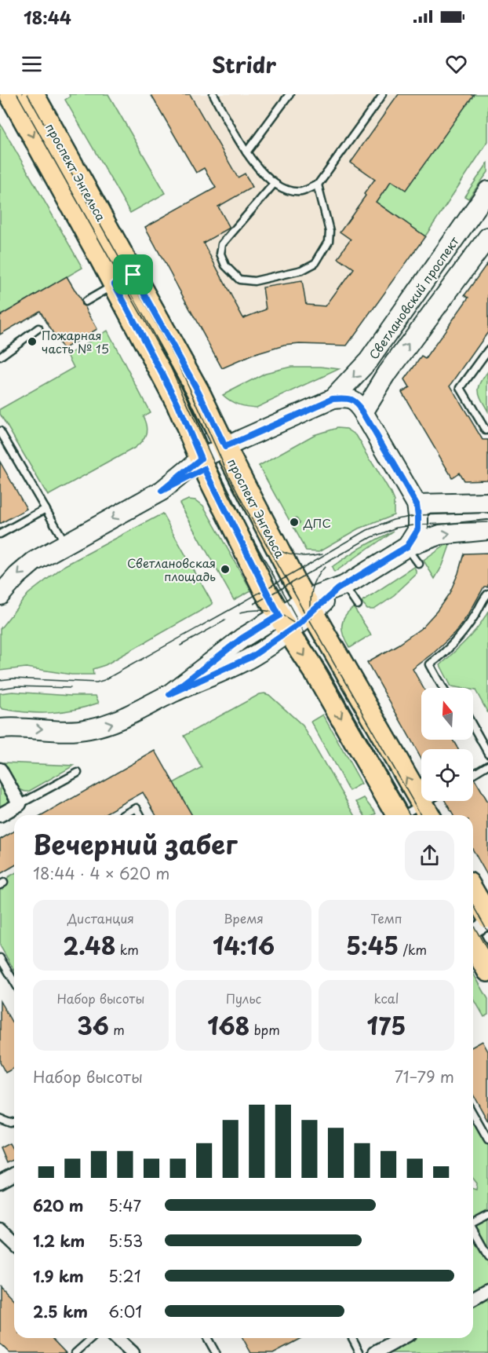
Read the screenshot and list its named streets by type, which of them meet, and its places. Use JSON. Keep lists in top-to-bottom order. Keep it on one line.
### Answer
{"streets":{"main road":["проспект Энгельса","Светлановский проспект"]},"places":["Пожарная часть № 15","ДПС","Светлановская площадь"],"north":"top","page":{"status":"18:44","header":"Stridr","heading":["Вечерний забег","18:44 · 4 × 620 m"],"stats":[["Дистанция","2.48 km"],["Время","14:16"],["Темп","5:45 /km"],["Набор высоты","36 m"],["Пульс","168 bpm"],["kcal","175"]],"chart":["Набор высоты","71–79 m"],"list":[{"name":"620 m","note":"5:47"},{"name":"1.2 km","note":"5:53"},{"name":"1.9 km","note":"5:21"},{"name":"2.5 km","note":"6:01"}]}}
